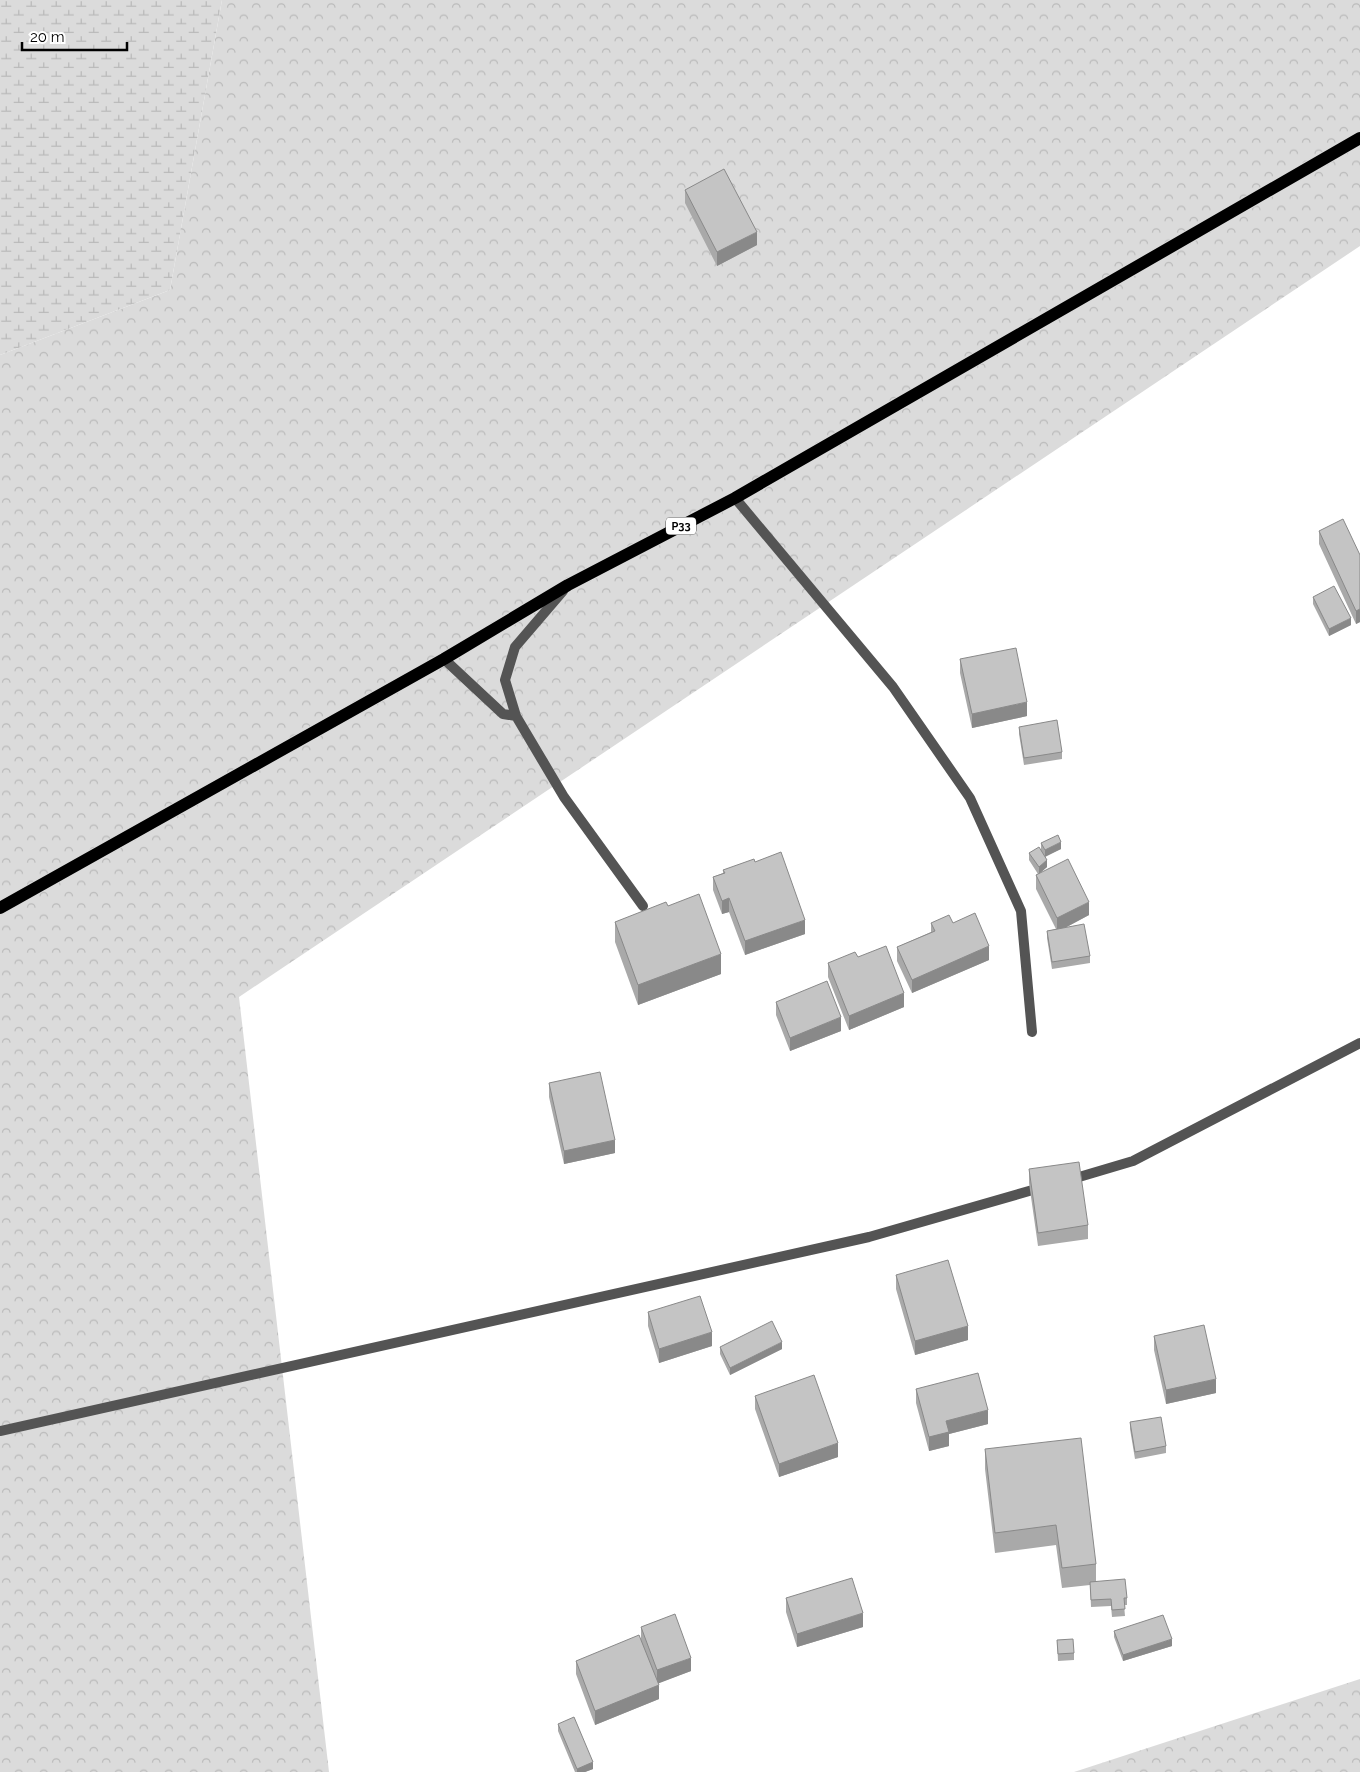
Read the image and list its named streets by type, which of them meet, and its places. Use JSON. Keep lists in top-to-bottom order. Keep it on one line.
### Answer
{"streets":{"main road":["P33"]},"scale_bar":"20 m"}
